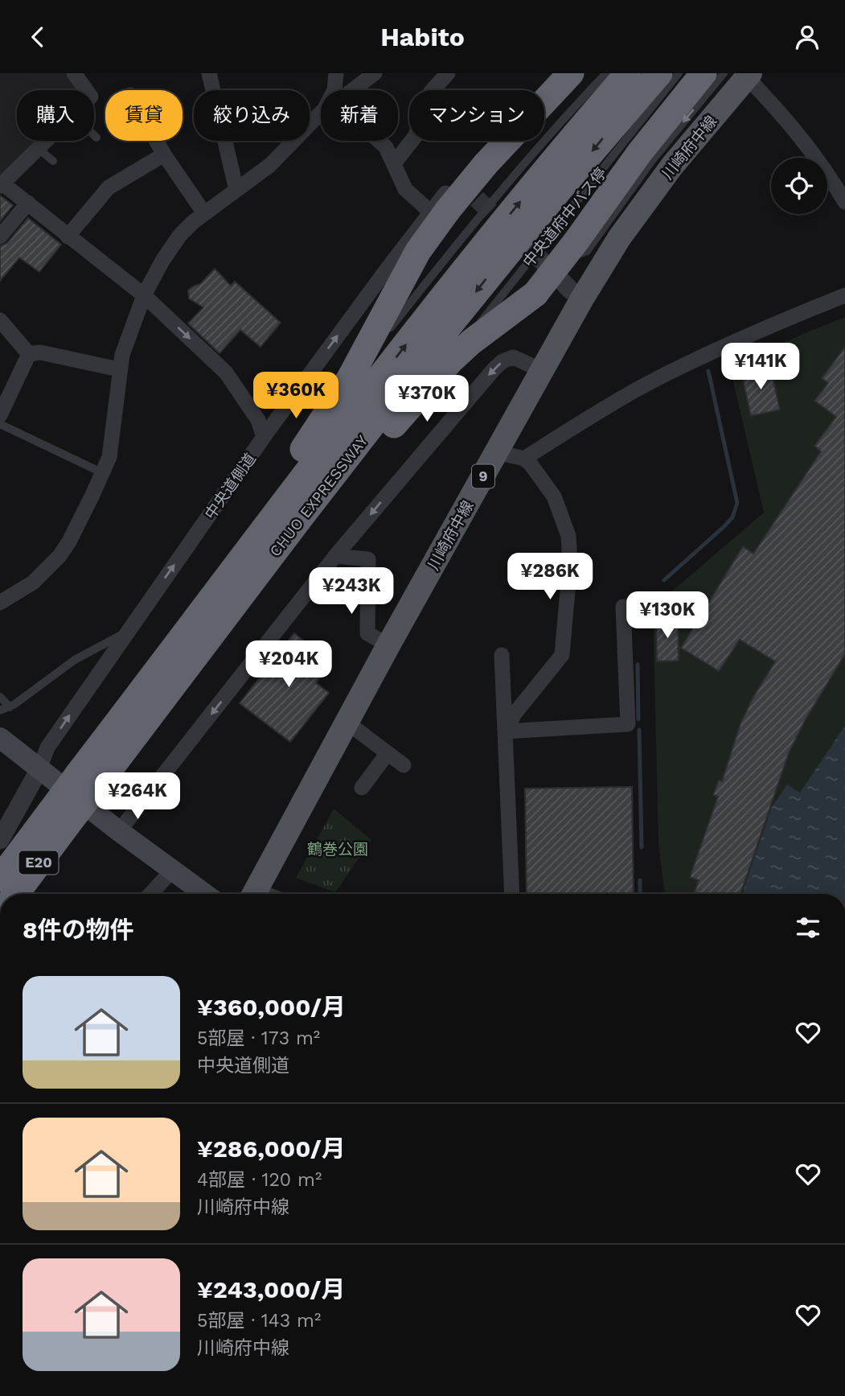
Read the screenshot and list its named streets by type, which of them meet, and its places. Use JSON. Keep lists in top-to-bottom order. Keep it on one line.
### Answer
{"streets":{"highway":["CHUO EXPRESSWAY","E20"],"main road":["川崎府中線","9"],"street":["中央道側道"],"lane":["中央道府中バス停"]},"parks":["鶴巻公園"],"page":{"header":"Habito","chip":["購入","賃貸","絞り込み","新着","マンション"],"price":["¥141K","¥360K","¥370K","¥286K","¥243K","¥130K","¥204K","¥264K"],"heading":"8件の物件","list":[{"name":"¥360,000/月","note":"5部屋 · 173 m² · 中央道側道"},{"name":"¥286,000/月","note":"4部屋 · 120 m² · 川崎府中線"},{"name":"¥243,000/月","note":"5部屋 · 143 m² · 川崎府中線"}]}}
